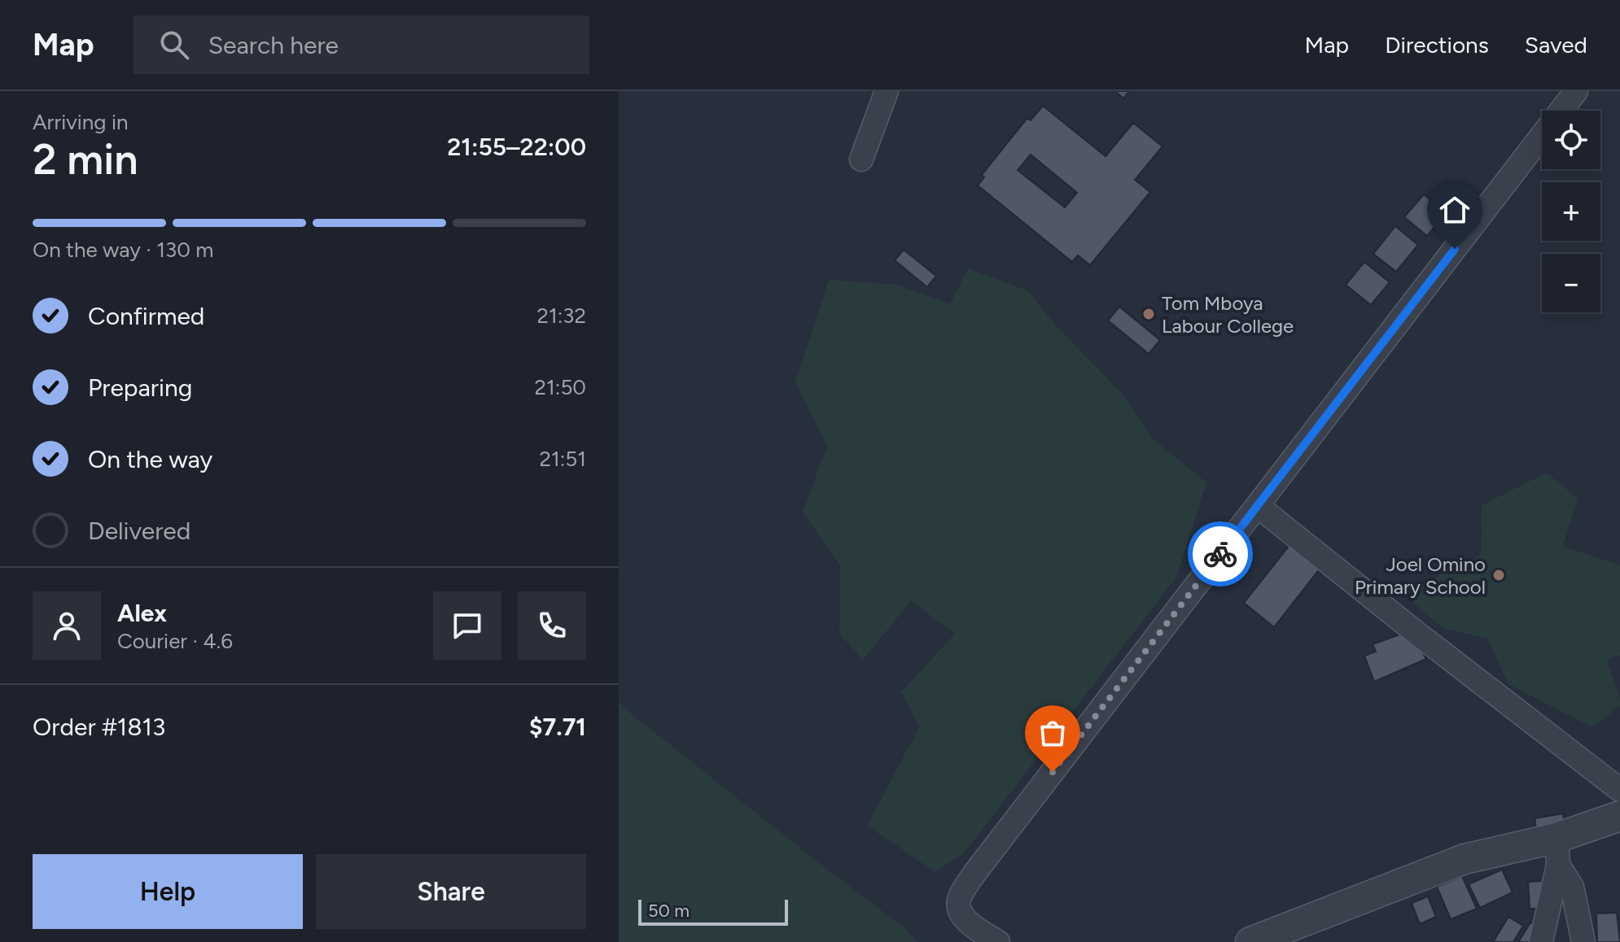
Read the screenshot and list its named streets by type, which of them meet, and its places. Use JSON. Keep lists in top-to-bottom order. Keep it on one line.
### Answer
{"places":["Tom Mboya Labour College","Joel Omino Primary School"],"scale_bar":"50 m","page":{"header":"Map","search":"Search here","nav":["Map","Directions","Saved"],"heading":["2 min","Arriving in","21:55–22:00"],"panel":["Alex","Courier · 4.6","Order #1813","$7.71"],"map_buttons":["+","−"],"bar":"On the way · 130 m","list":[["Confirmed","21:32"],["Preparing","21:50"],["On the way","21:51"],"Delivered"],"buttons":["Help","Share"],"scale":"50 m"}}
